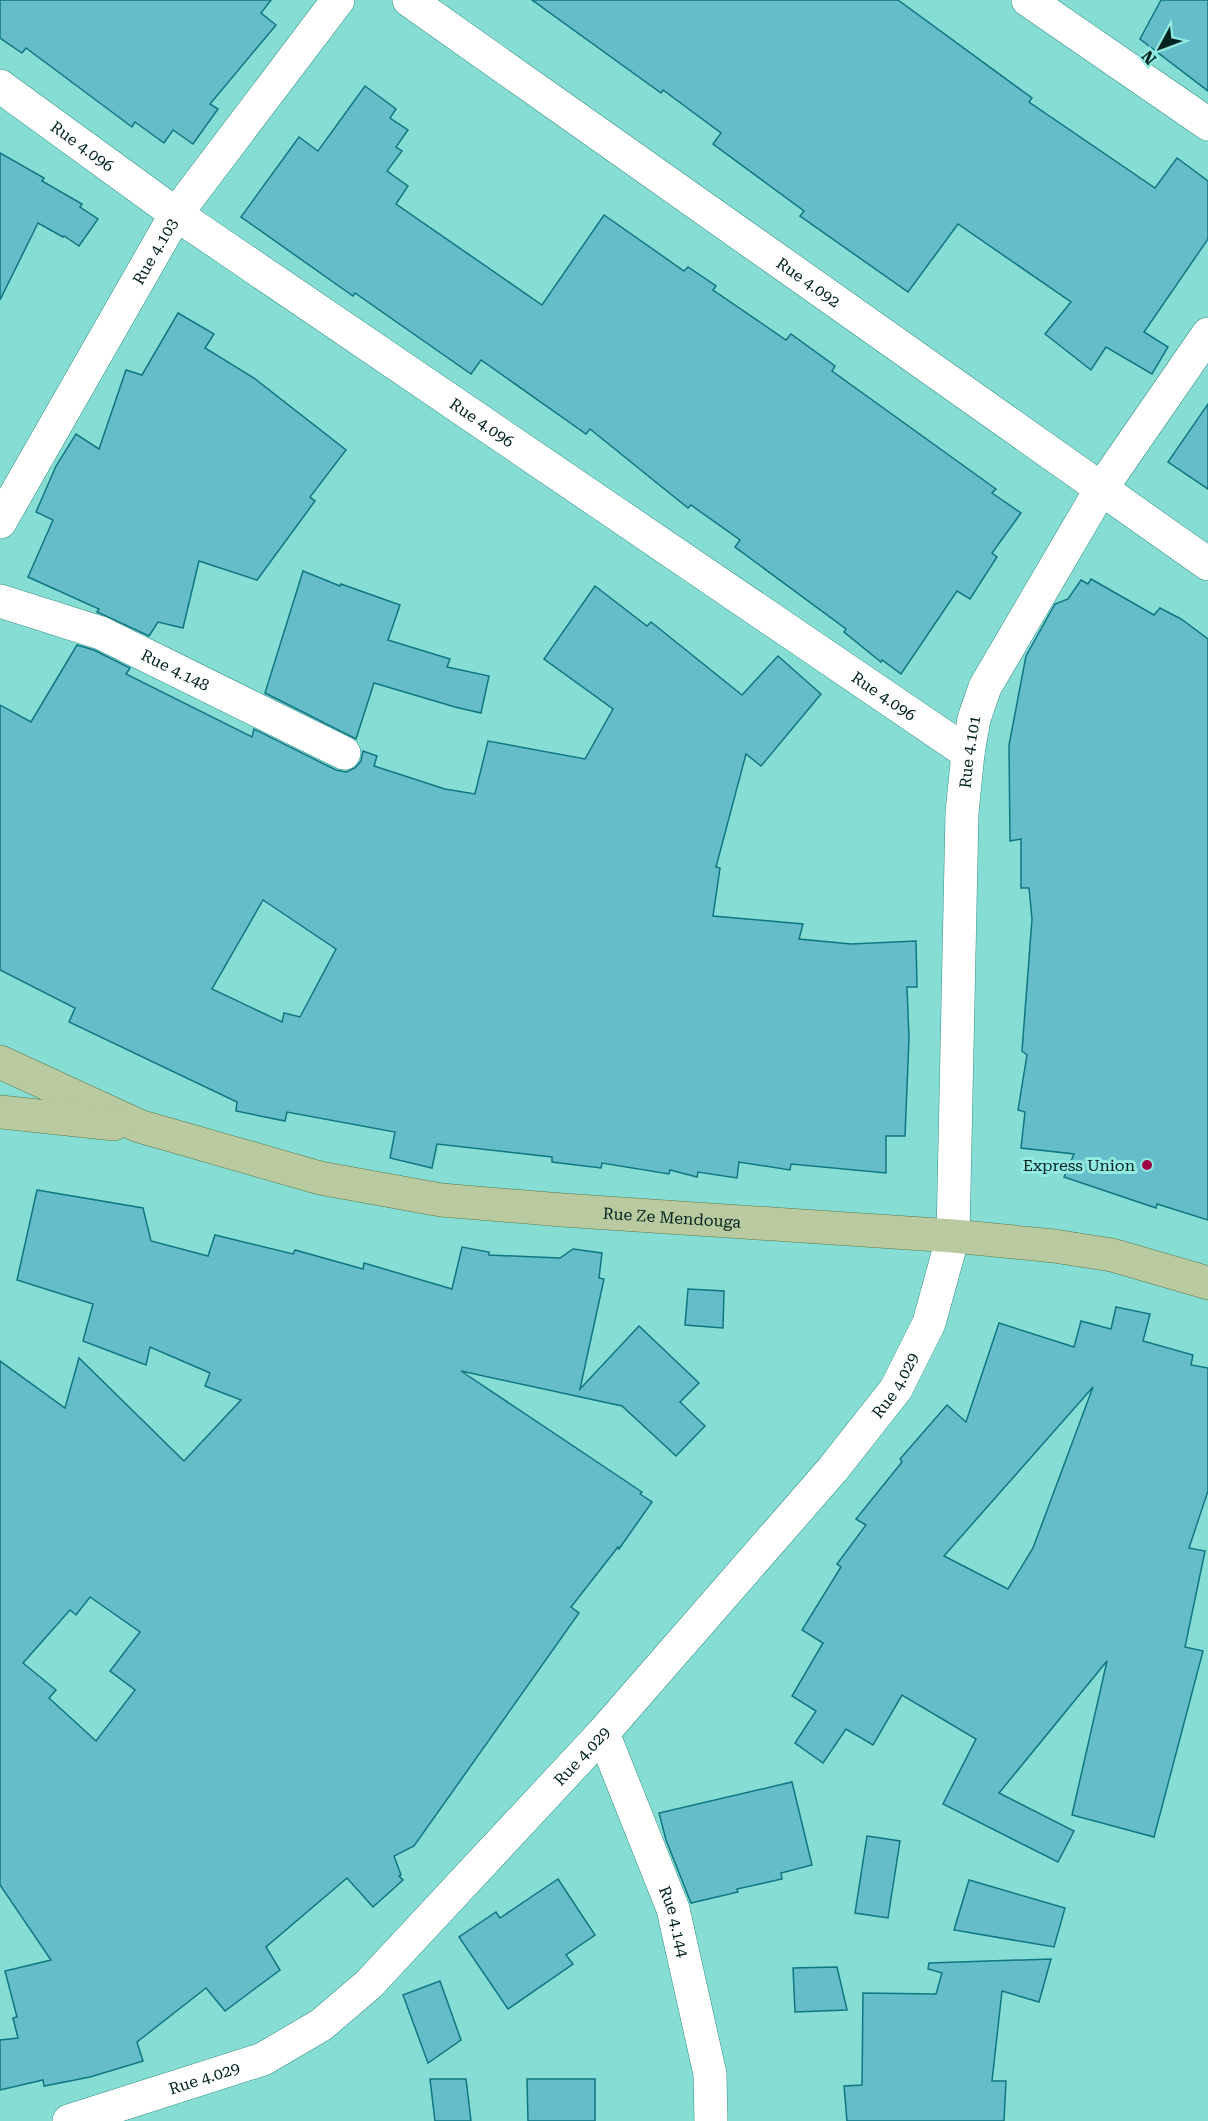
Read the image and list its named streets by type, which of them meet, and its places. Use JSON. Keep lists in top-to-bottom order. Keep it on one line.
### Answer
{"streets":{"main road":["Rue Ze Mendouga"],"street":["Rue 4.096","Rue 4.103","Rue 4.092","Rue 4.148","Rue 4.101","Rue 4.029","Rue 4.144"]},"crossings":[["Rue 4.096","Rue 4.103"],["Rue 4.096","Rue 4.101"],["Rue 4.092","Rue 4.101"],["Rue 4.101","Rue Ze Mendouga"],["Rue 4.101","Rue 4.029"],["Rue Ze Mendouga","Rue 4.029"],["Rue 4.029","Rue 4.144"]],"places":["Express Union"],"north":"bottom left"}
